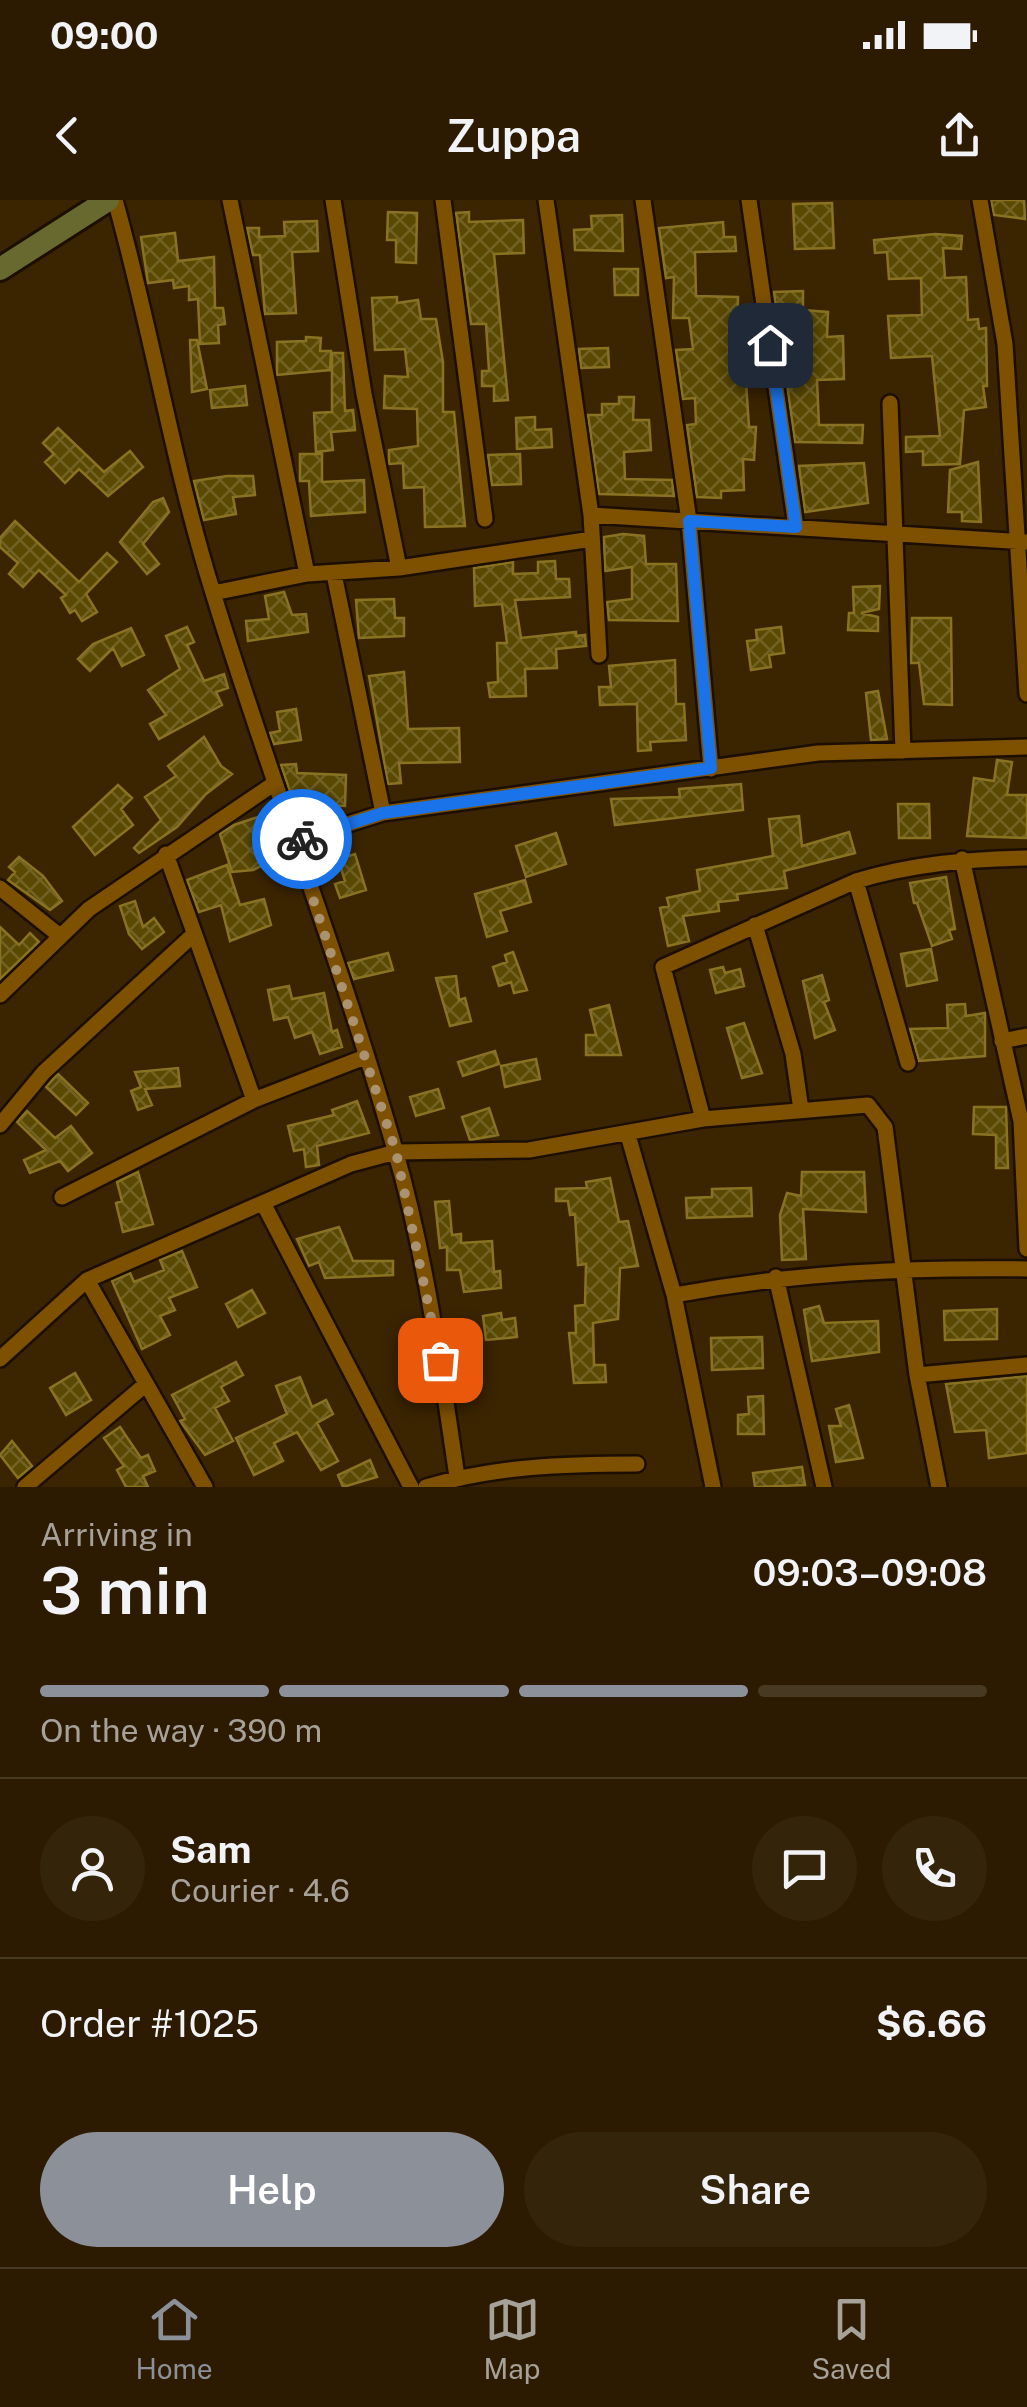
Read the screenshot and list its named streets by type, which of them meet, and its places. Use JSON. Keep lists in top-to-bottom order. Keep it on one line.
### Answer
{"page":{"status":"09:00","header":"Zuppa","heading":["3 min","Arriving in","09:03–09:08"],"panel":["Sam","Courier · 4.6","Order #1025","$6.66"],"bar":"On the way · 390 m","buttons":["Help","Share"],"tabs":["Home","Map","Saved"]}}
